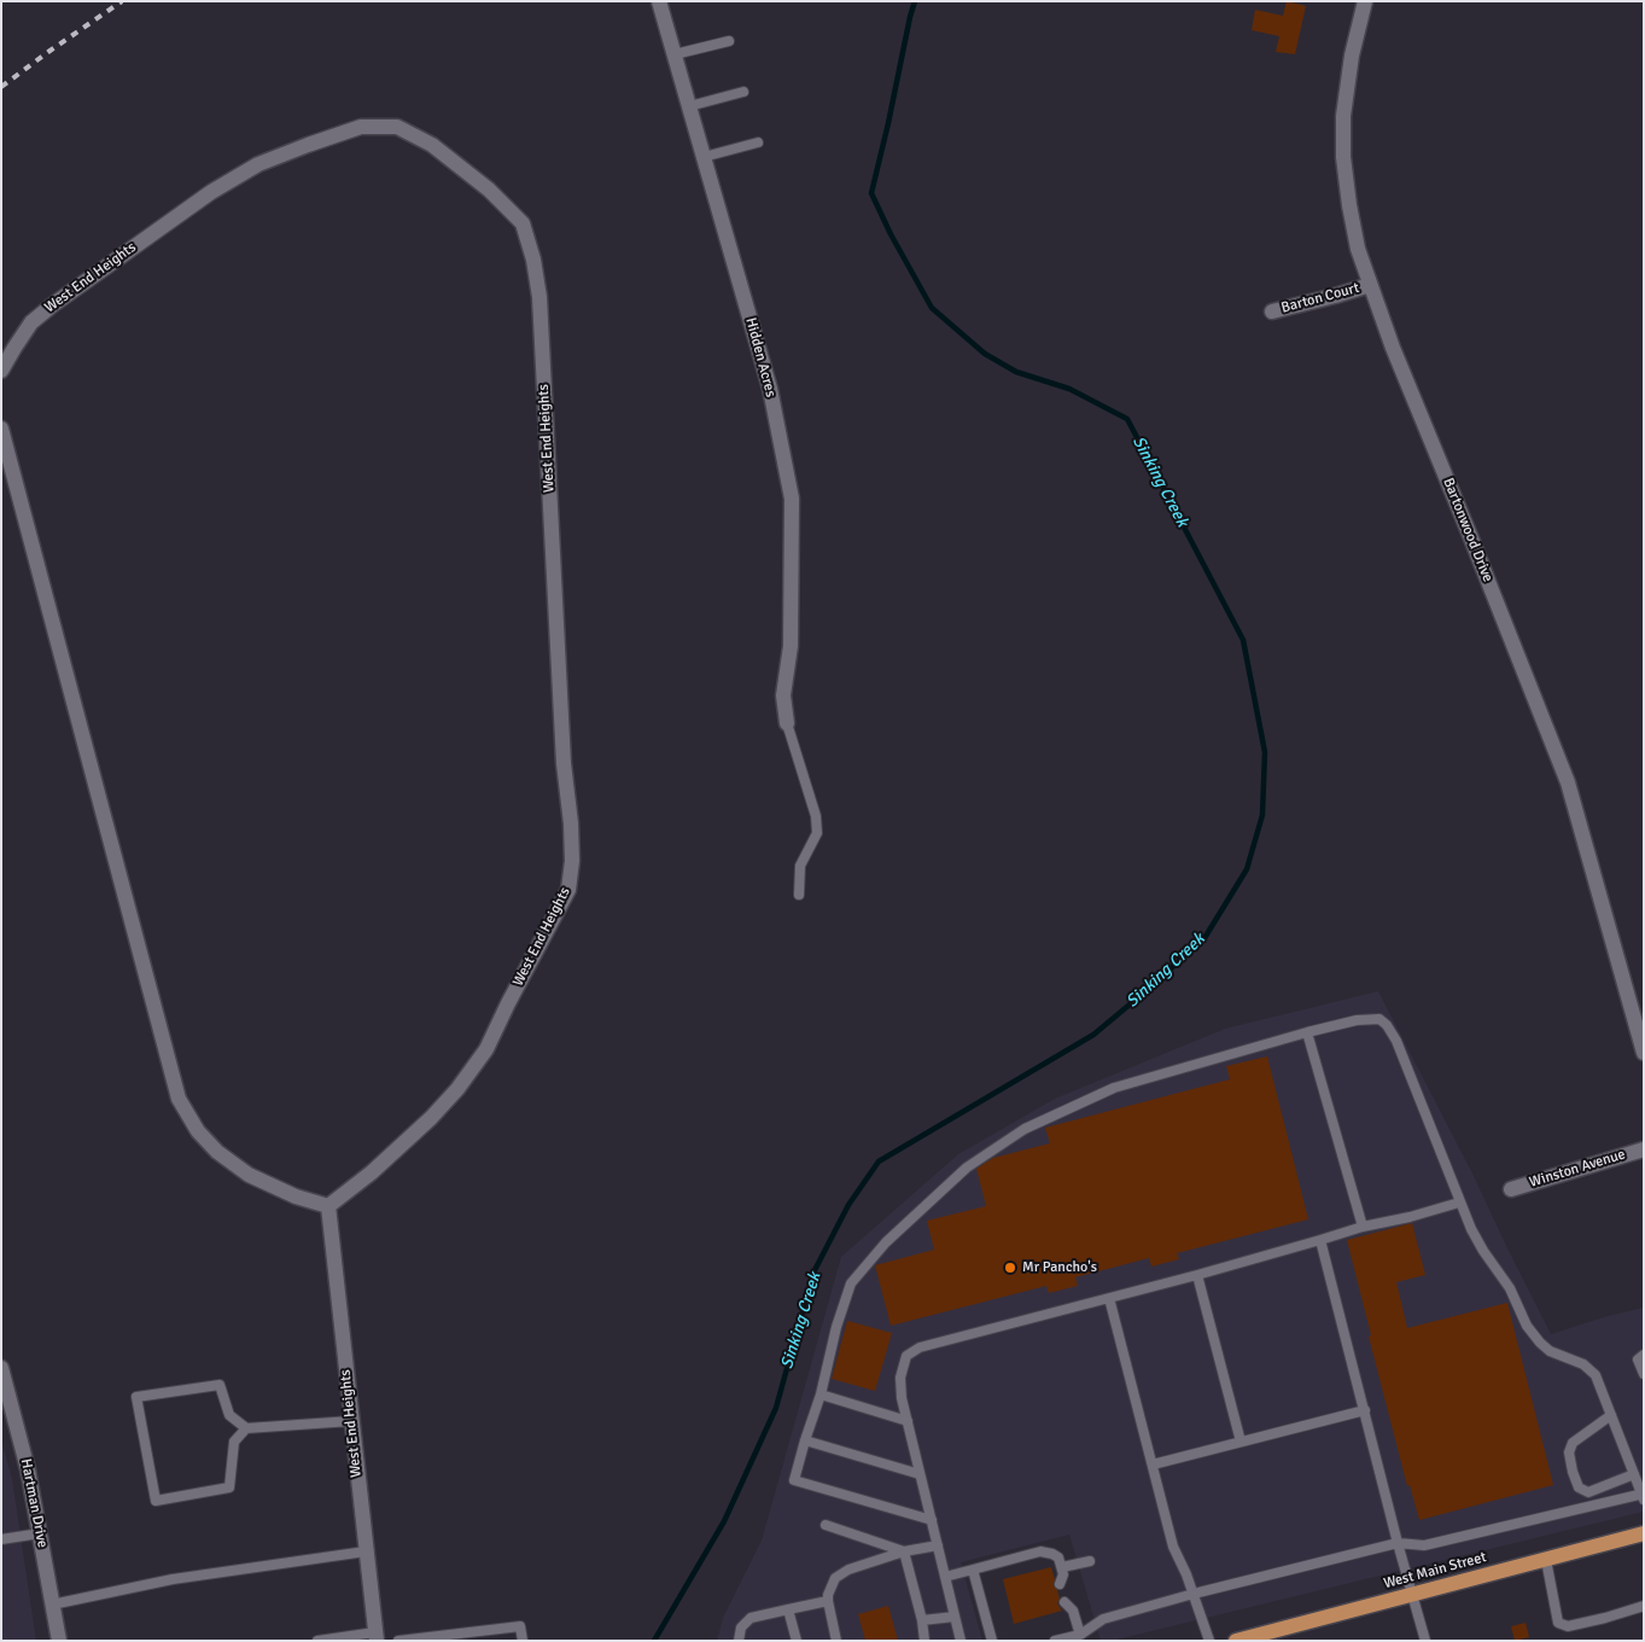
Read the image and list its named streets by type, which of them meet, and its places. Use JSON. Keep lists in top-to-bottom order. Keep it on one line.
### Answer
{"streets":{"main road":["West Main Street"],"street":["West End Heights","Barton Court","Hidden Acres","Bartonwood Drive","Winston Avenue","Hartman Drive"]},"crossings":[["Barton Court","Bartonwood Drive"]],"water":["Sinking Creek"],"places":["Mr Pancho's"]}
